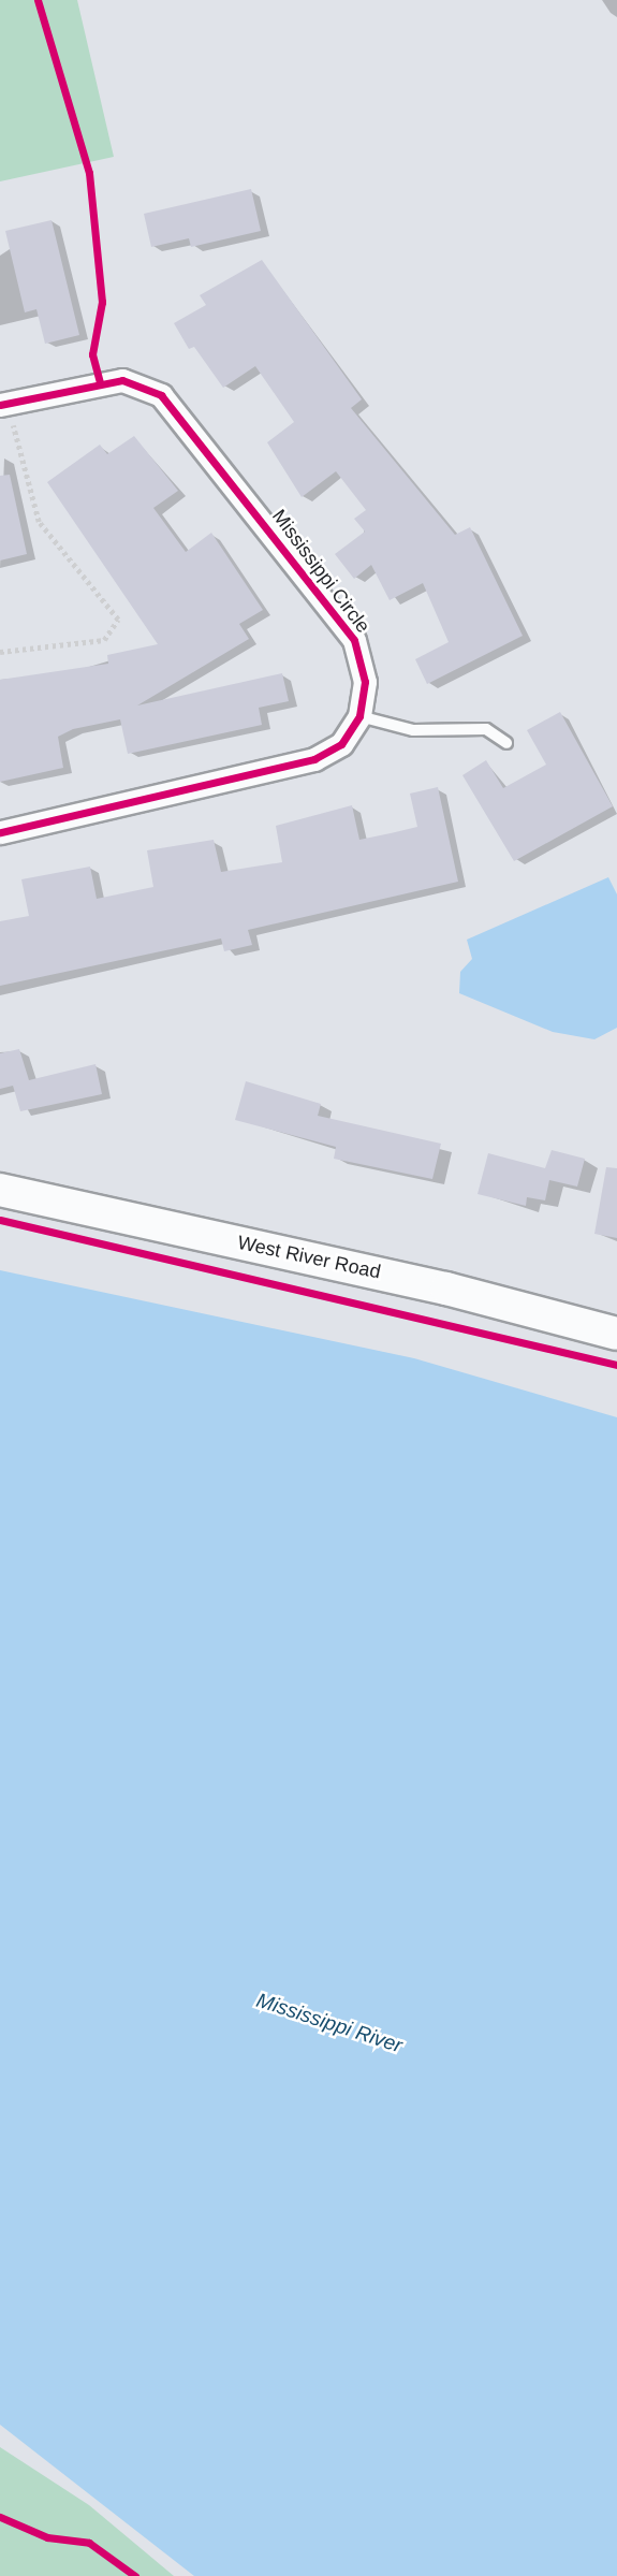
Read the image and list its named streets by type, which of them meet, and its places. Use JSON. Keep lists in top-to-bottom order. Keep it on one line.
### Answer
{"streets":{"street":["Mississippi Circle","West River Road"]},"water":["Mississippi River"]}
